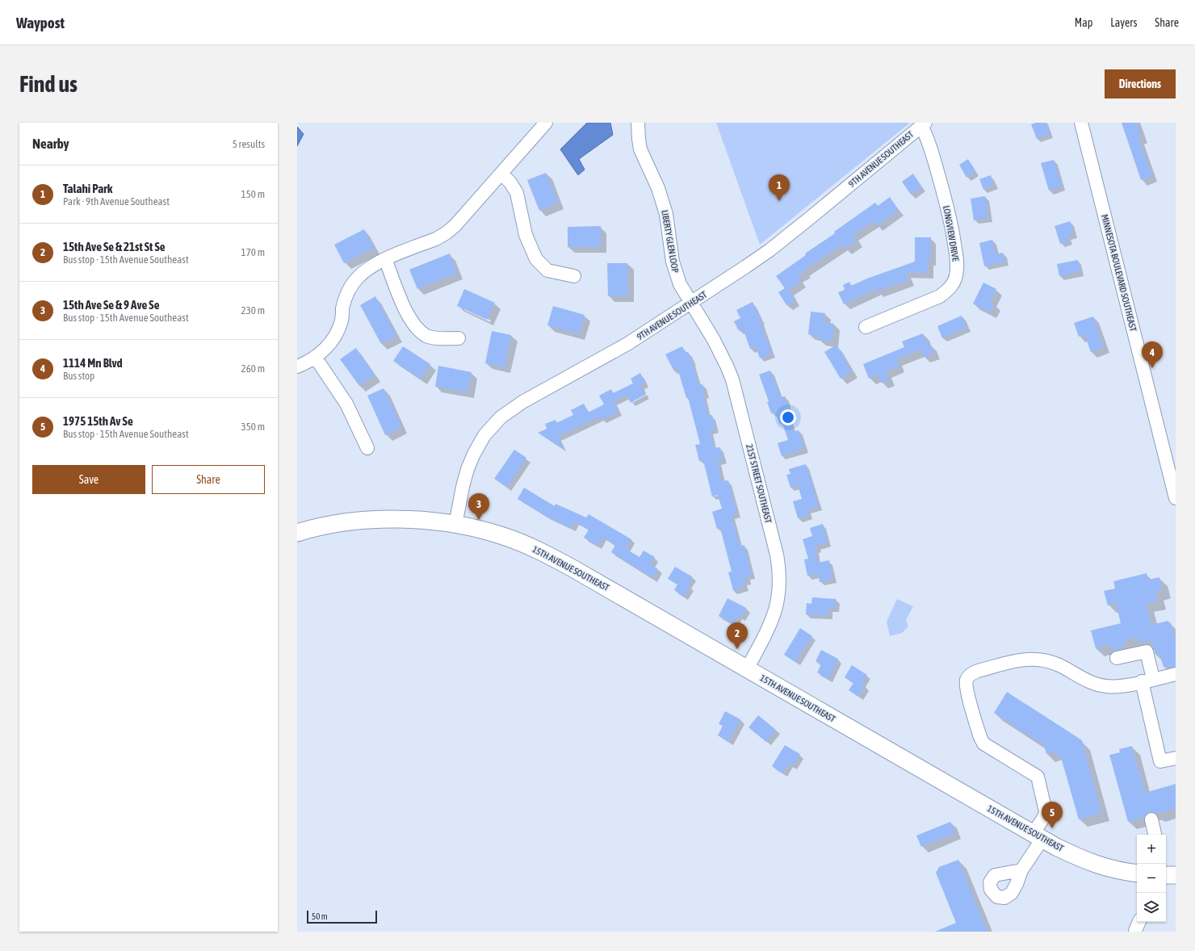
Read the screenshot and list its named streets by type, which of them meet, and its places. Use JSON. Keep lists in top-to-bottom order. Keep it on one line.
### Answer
{"streets":{"main road":["15TH AVENUE SOUTHEAST"],"street":["9TH AVENUE SOUTHEAST","LONGVIEW DRIVE","LIBERTY GLEN LOOP","MINNESOTA BOULEVARD SOUTHEAST","21ST STREET SOUTHEAST"]},"crossings":[["9TH AVENUE SOUTHEAST","LONGVIEW DRIVE"],["9TH AVENUE SOUTHEAST","LIBERTY GLEN LOOP"],["9TH AVENUE SOUTHEAST","21ST STREET SOUTHEAST"],["9TH AVENUE SOUTHEAST","15TH AVENUE SOUTHEAST"],["LIBERTY GLEN LOOP","21ST STREET SOUTHEAST"],["21ST STREET SOUTHEAST","15TH AVENUE SOUTHEAST"]],"scale_bar":"50 m","page":{"header":"Waypost","nav":["Map","Layers","Share"],"buttons":["Directions",["Save","Share"]],"title":"Find us","heading":["Nearby","5 results"],"list":[{"mark":"1","name":"Talahi Park","note":"Park · 9th Avenue Southeast","value":"150 m"},{"mark":"2","name":"15th Ave Se & 21st St Se","note":"Bus stop · 15th Avenue Southeast","value":"170 m"},{"mark":"3","name":"15th Ave Se & 9 Ave Se","note":"Bus stop · 15th Avenue Southeast","value":"230 m"},{"mark":"4","name":"1114 Mn Blvd","note":"Bus stop","value":"260 m"},{"mark":"5","name":"1975 15th Av Se","note":"Bus stop · 15th Avenue Southeast","value":"350 m"}],"pins":["1","4","3","2","5"],"map_buttons":["+","−"],"scale":"50 m"}}
